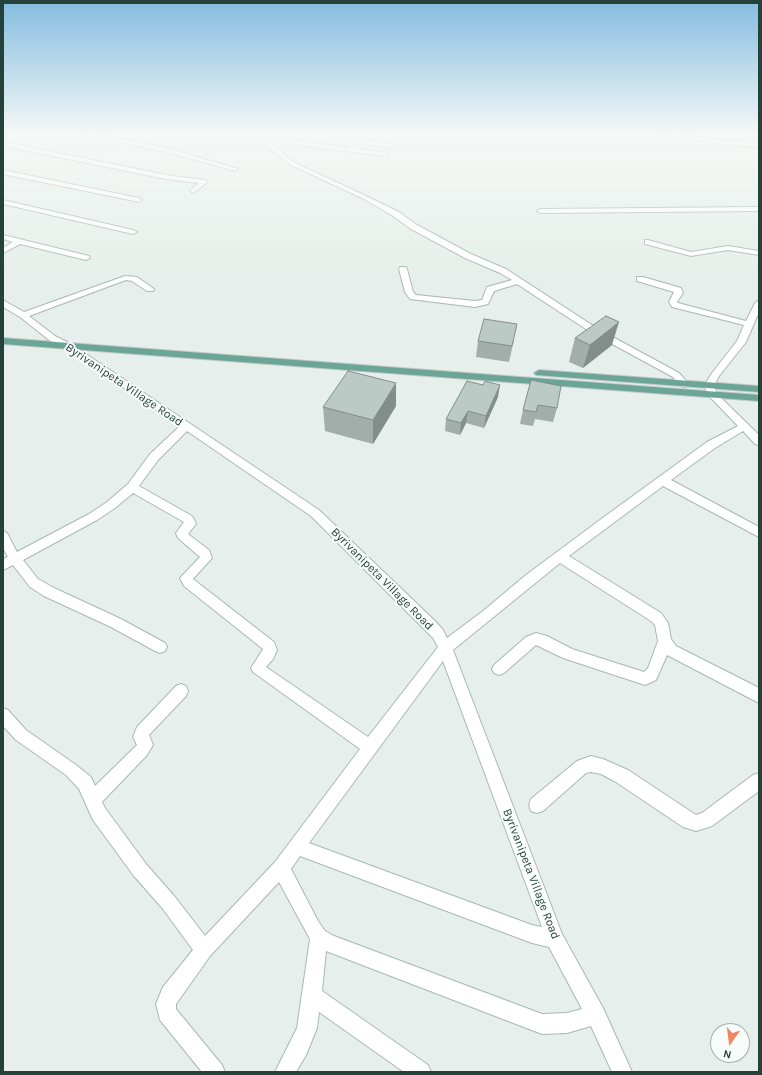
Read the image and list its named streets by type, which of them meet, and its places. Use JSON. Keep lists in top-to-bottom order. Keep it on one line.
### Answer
{"streets":{"street":["Byrivanipeta Village Road"]},"north":"bottom"}
